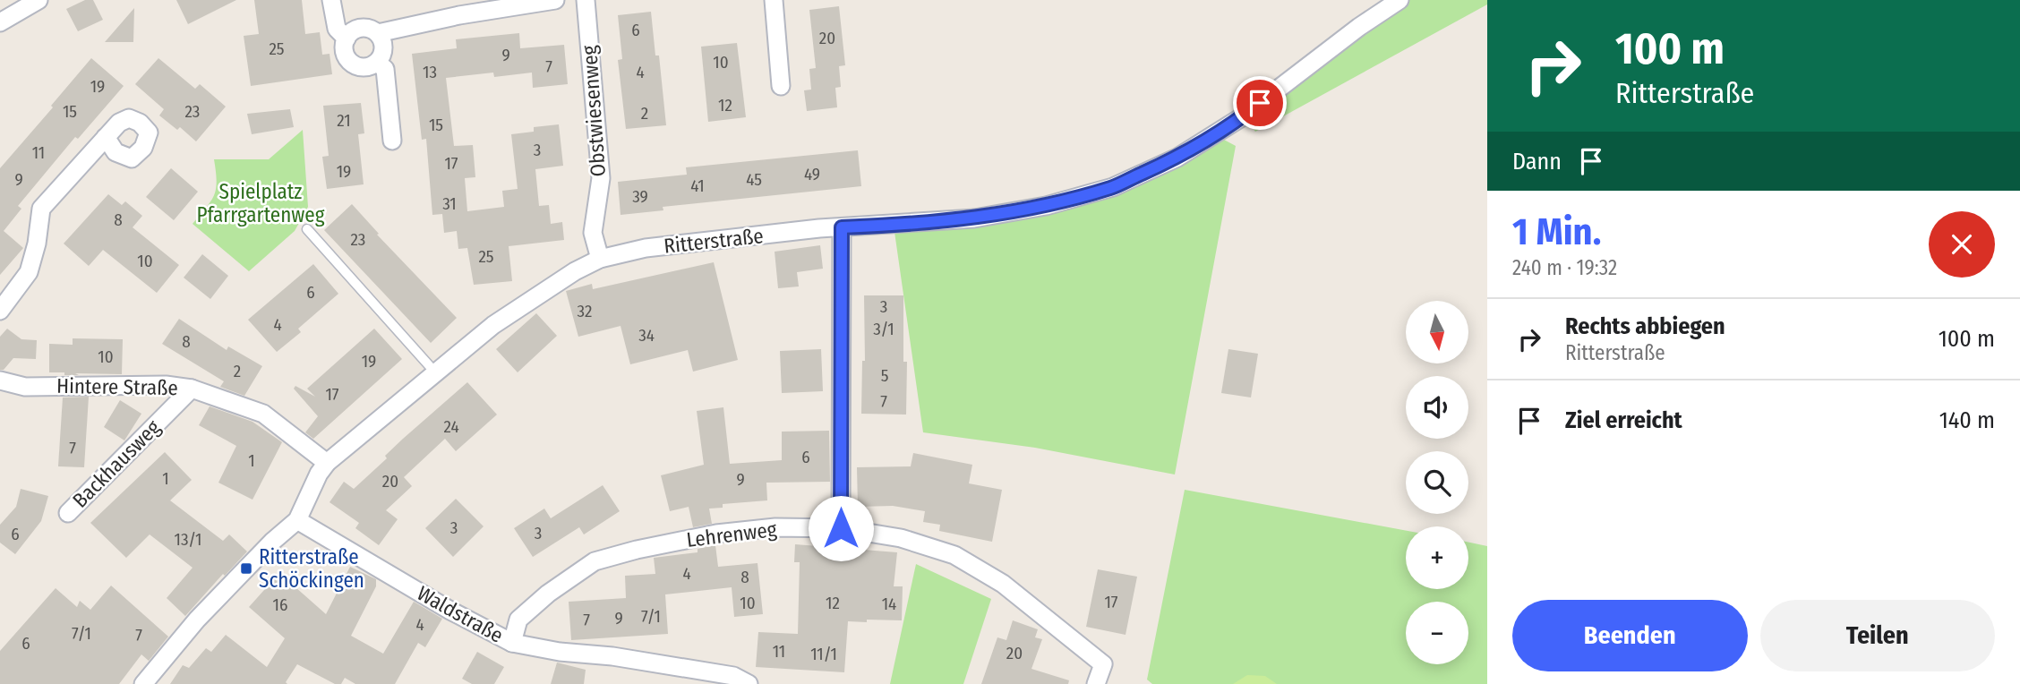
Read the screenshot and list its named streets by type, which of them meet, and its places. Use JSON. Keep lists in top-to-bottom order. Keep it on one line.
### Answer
{"streets":{"street":["Obstwiesenweg","Ritterstraße","Hintere Straße","Backhausweg","Lehrenweg","Waldstraße"]},"crossings":[["Obstwiesenweg","Ritterstraße"],["Ritterstraße","Hintere Straße"],["Ritterstraße","Waldstraße"],["Hintere Straße","Backhausweg"],["Lehrenweg","Waldstraße"]],"parks":["Spielplatz Pfarrgartenweg"],"places":{"transit":["Ritterstraße Schöckingen"]},"house_numbers":["6","20","25","9","10","7","13","4","19","12","15","23","2","21","15","3","11","17","19","49","9","45","41","39","31","8","23","25","10","6","3","32","4","3/1","34","8","10","19","2","5","17","7","24","7","6","1","1","9","20","3","3","6","13/1","4","8","17","10","12","14","16","7/1","9","7","4","7/1","7","6","11","20","11/1"],"north":"bottom","page":{"turn":["100 m","Ritterstraße"],"then":"Dann","heading":["1 Min.","240 m · 19:32"],"list":[{"name":"Rechts abbiegen","note":"Ritterstraße","value":"100 m"},{"name":"Ziel erreicht","value":"140 m"}],"map_buttons":["+","−"],"buttons":["Beenden","Teilen"]}}
